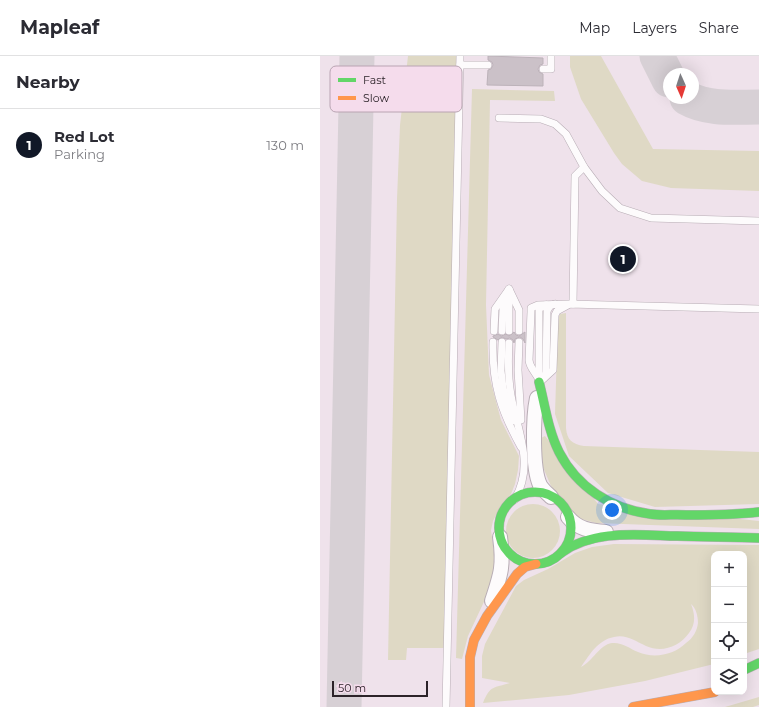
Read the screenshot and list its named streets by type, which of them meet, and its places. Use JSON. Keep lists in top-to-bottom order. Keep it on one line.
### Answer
{"legend":["Fast","Slow"],"scale_bar":"50 m","north":"bottom","page":{"header":"Mapleaf","nav":["Map","Layers","Share"],"heading":"Nearby","list":[{"mark":"1","name":"Red Lot","note":"Parking","value":"130 m"}],"pins":"1","map_buttons":["+","−"],"scale":"50 m"}}
